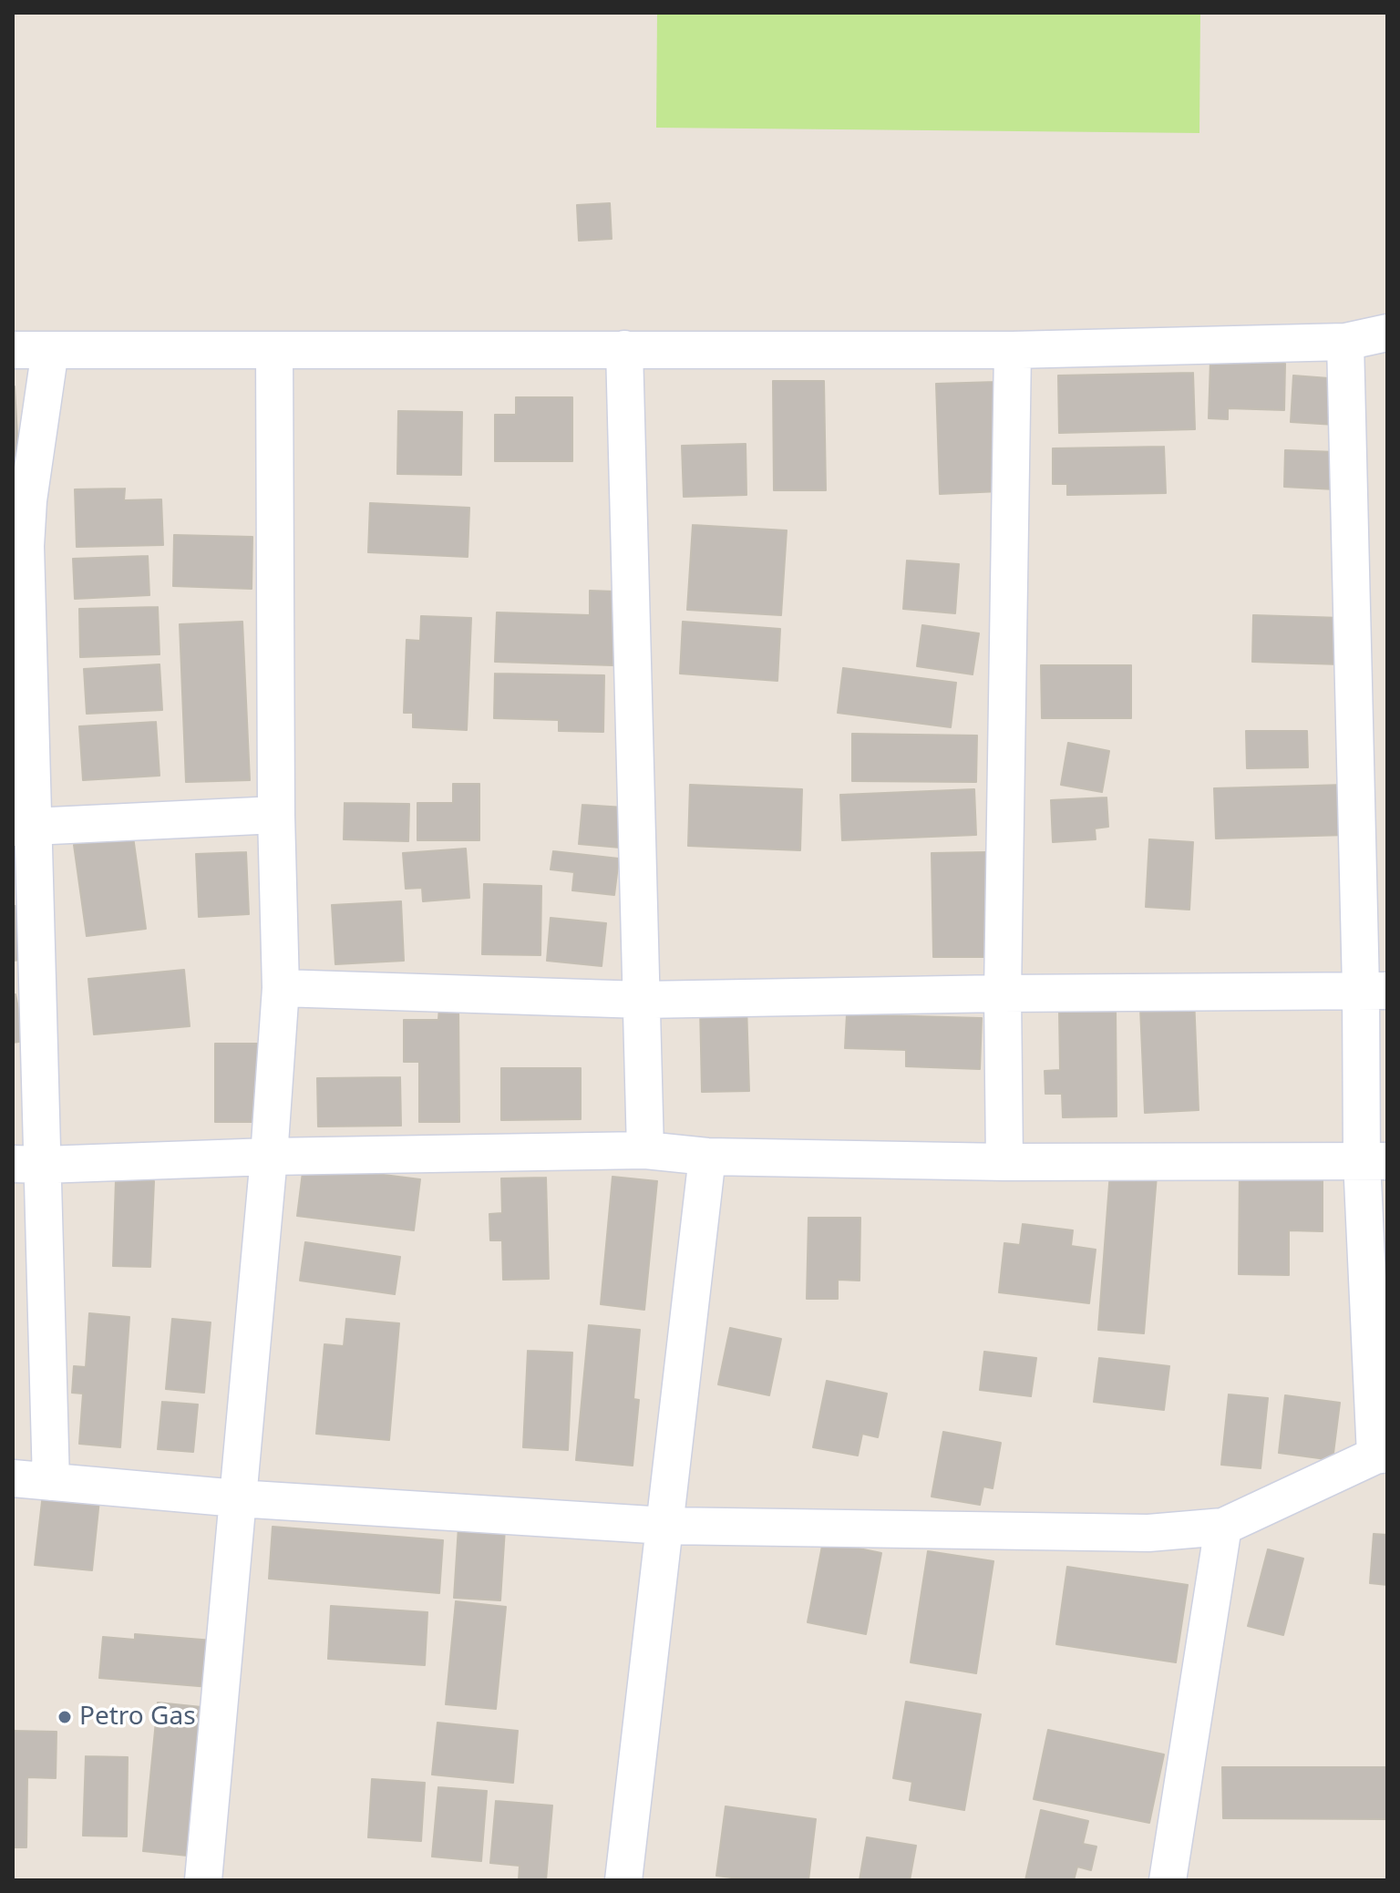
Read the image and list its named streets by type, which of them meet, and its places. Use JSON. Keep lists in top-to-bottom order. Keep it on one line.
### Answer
{"places":["Petro Gas"]}
